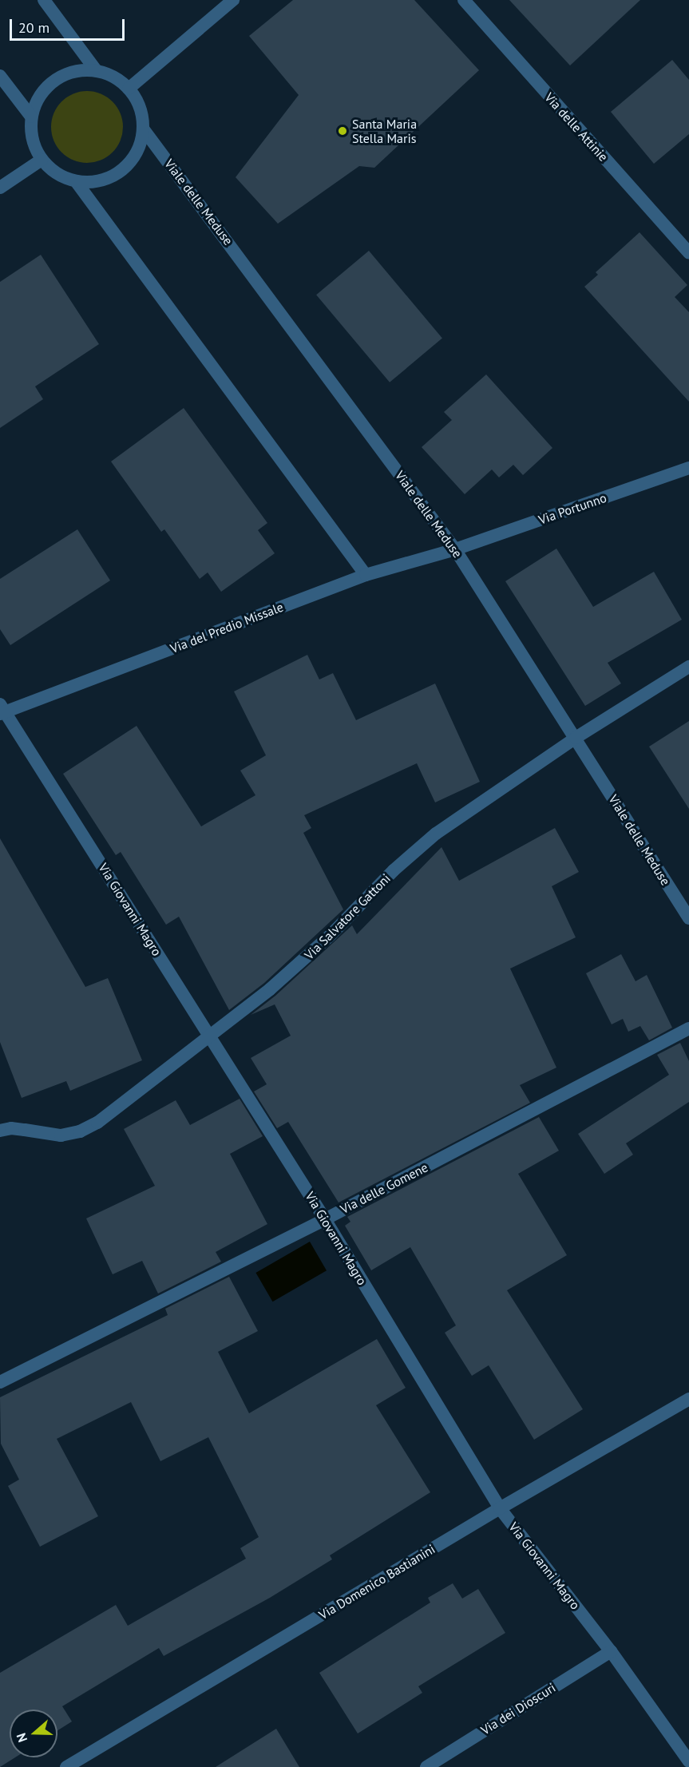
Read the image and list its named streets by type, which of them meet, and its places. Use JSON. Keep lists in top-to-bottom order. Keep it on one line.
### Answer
{"streets":{"street":["Via delle Attinie","Viale delle Meduse","Via Portunno","Via del Predio Missale","Via Giovanni Magro","Via Salvatore Gattoni","Via delle Gomene","Via Domenico Bastianini","Via dei Dioscuri"]},"crossings":[["Viale delle Meduse","Via Portunno"],["Viale delle Meduse","Via del Predio Missale"],["Viale delle Meduse","Via Salvatore Gattoni"],["Via Portunno","Via del Predio Missale"],["Via del Predio Missale","Via Giovanni Magro"],["Via Giovanni Magro","Via Salvatore Gattoni"],["Via Giovanni Magro","Via delle Gomene"],["Via Giovanni Magro","Via Domenico Bastianini"],["Via Giovanni Magro","Via dei Dioscuri"]],"places":["Santa Maria Stella Maris"],"scale_bar":"20 m","north":"left"}
